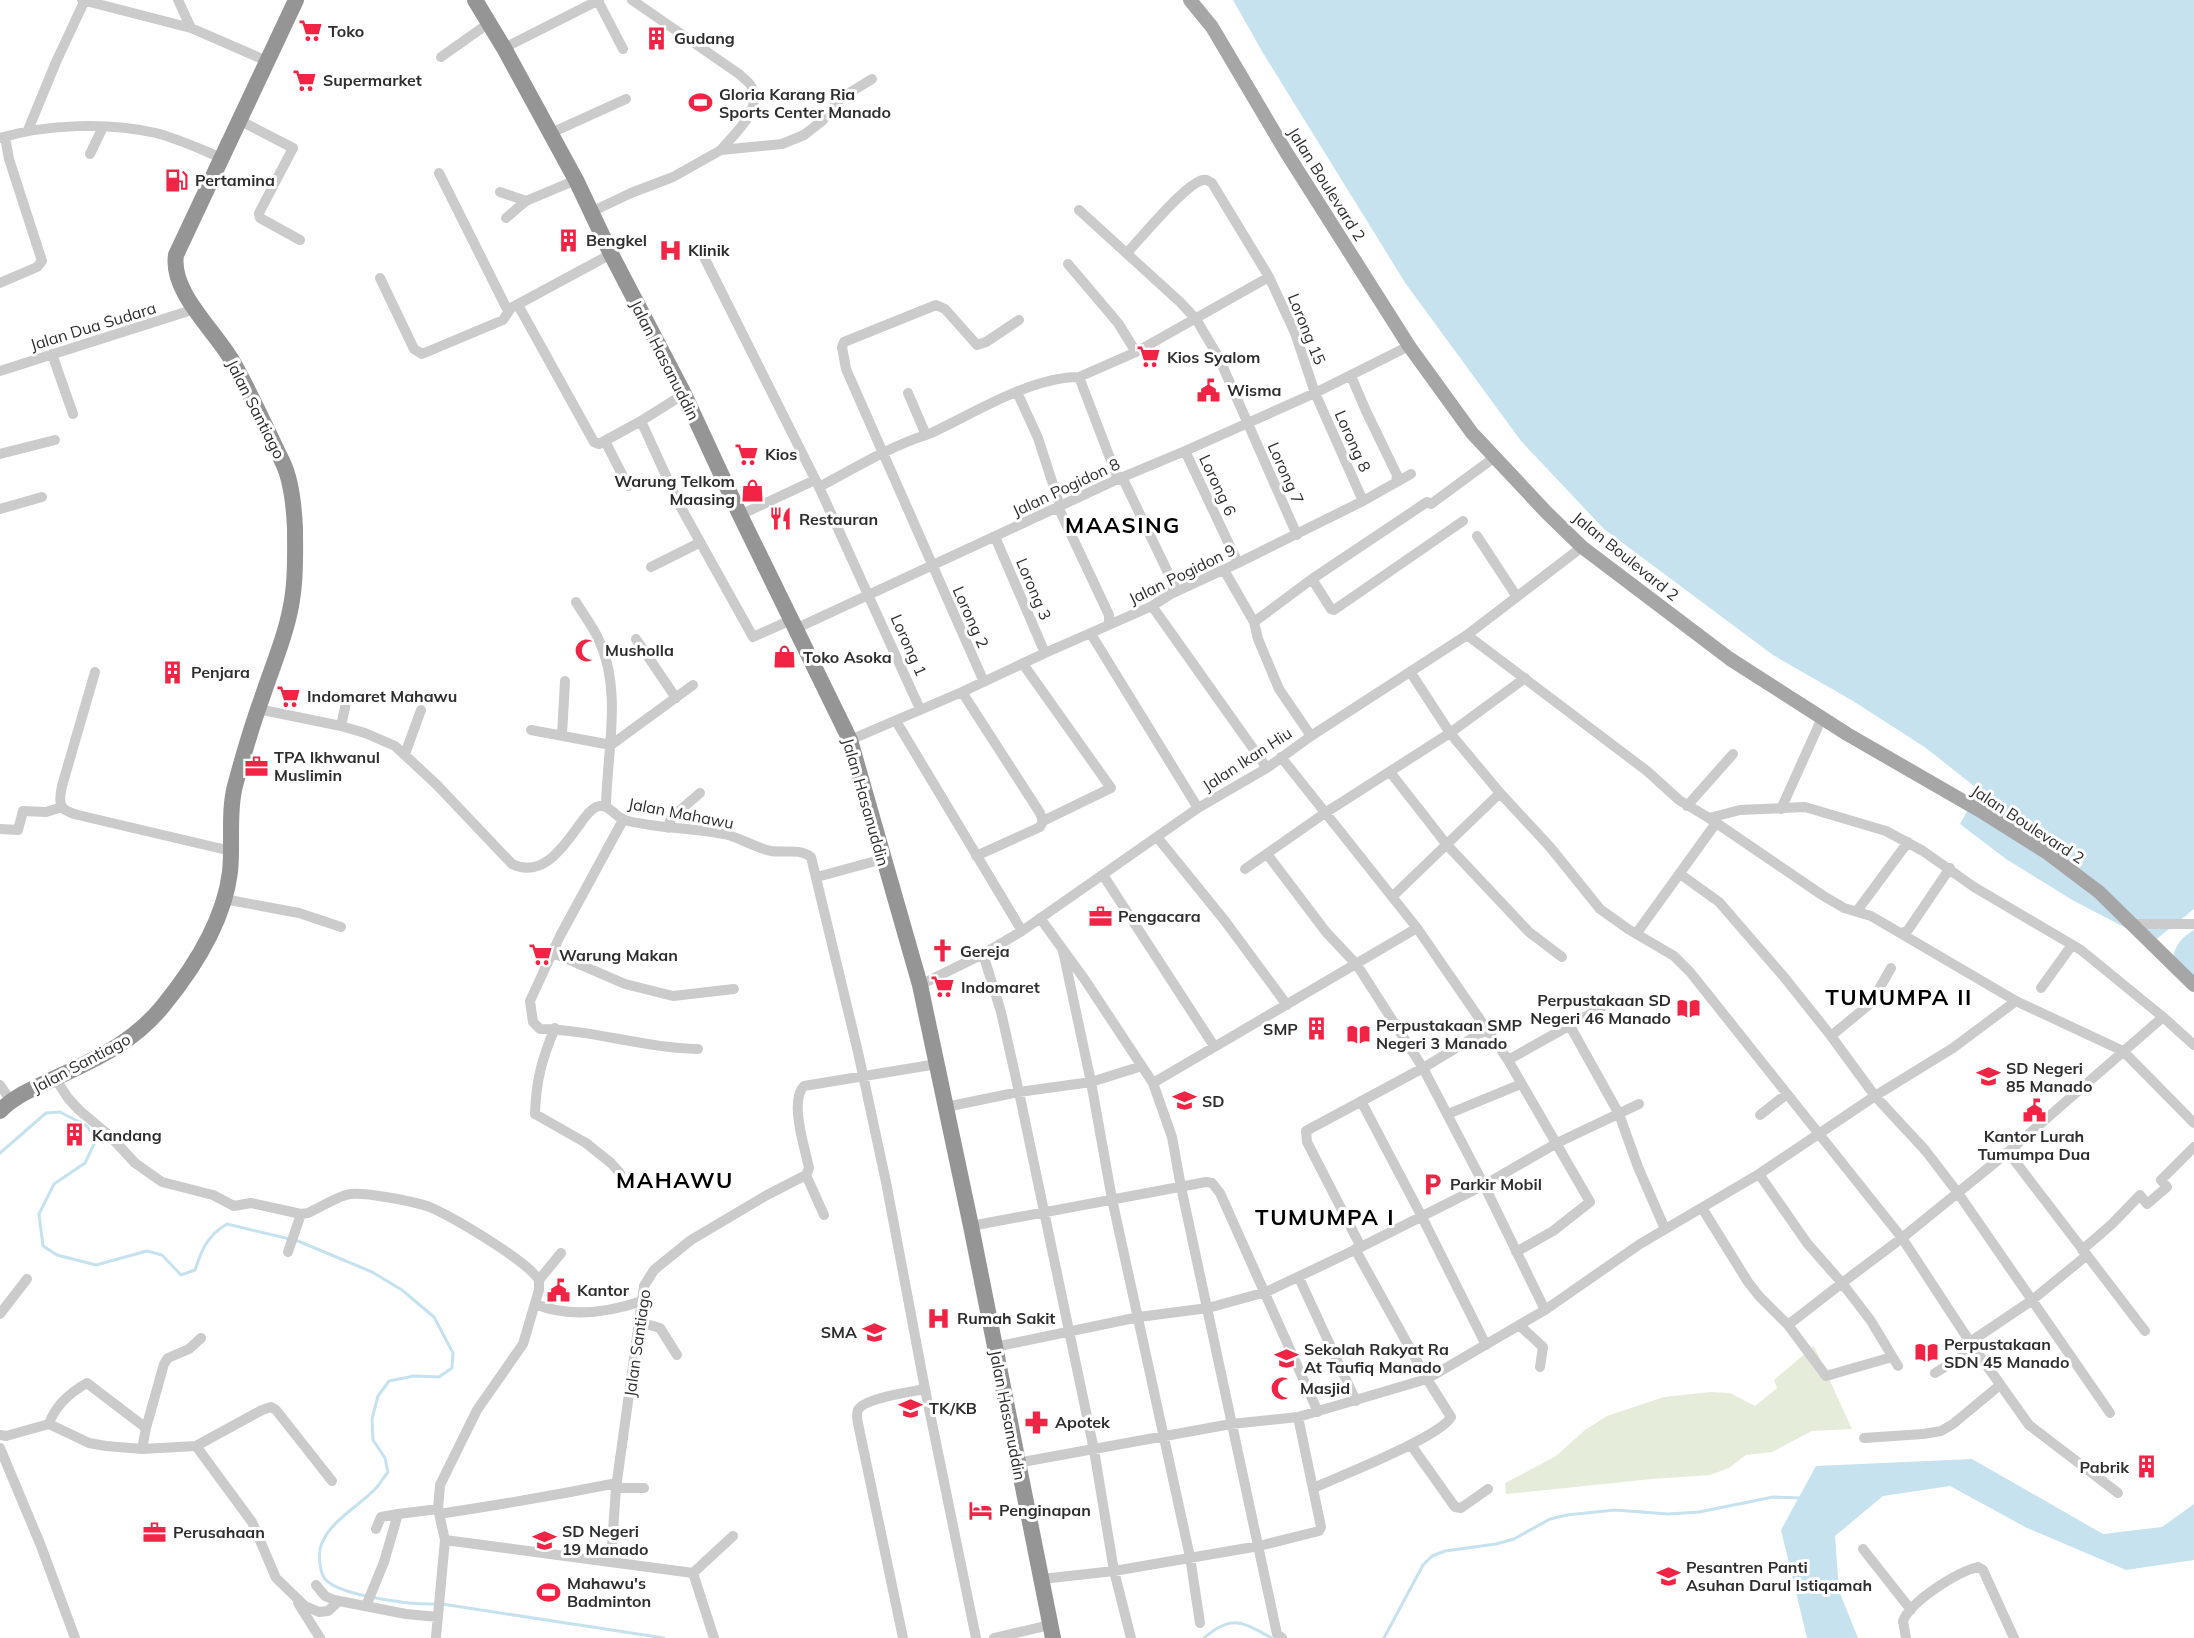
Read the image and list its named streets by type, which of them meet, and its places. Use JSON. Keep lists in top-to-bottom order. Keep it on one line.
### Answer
{"streets":{"highway":["Jalan Hasanuddin","Jalan Santiago"],"main road":["Jalan Boulevard 2"],"street":["Jalan Dua Sudara","Lorong 15","Lorong 8","Lorong 7","Lorong 6","Jalan Pogidon 8","Jalan Pogidon 9","Lorong 3","Lorong 2","Lorong 1","Jalan Ikan Hiu","Jalan Mahawu"]},"crossings":[["Jalan Boulevard 2","Jalan Pogidon 8"],["Jalan Boulevard 2","Jalan Ikan Hiu"],["Jalan Dua Sudara","Jalan Santiago"],["Lorong 15","Lorong 8"],["Lorong 15","Lorong 7"],["Lorong 15","Jalan Pogidon 8"],["Jalan Hasanuddin","Jalan Pogidon 8"],["Jalan Hasanuddin","Jalan Pogidon 9"],["Jalan Hasanuddin","Jalan Ikan Hiu"],["Jalan Santiago","Jalan Mahawu"],["Lorong 8","Jalan Pogidon 8"],["Lorong 8","Jalan Pogidon 9"],["Lorong 7","Jalan Pogidon 8"],["Lorong 7","Jalan Pogidon 9"],["Lorong 6","Jalan Pogidon 8"],["Lorong 6","Jalan Pogidon 9"],["Jalan Pogidon 8","Lorong 3"],["Jalan Pogidon 8","Lorong 2"],["Jalan Pogidon 8","Lorong 1"],["Jalan Pogidon 9","Lorong 3"],["Jalan Pogidon 9","Lorong 2"],["Jalan Pogidon 9","Lorong 1"]],"districts":["MAASING","TUMUMPA II","MAHAWU","TUMUMPA I"],"places":{"supermarket":["Toko","Supermarket","Kios Syalom","Kios","Indomaret Mahawu","Warung Makan","Indomaret"],"building":["Gudang","Bengkel","Penjara","SMP","Kandang","Pabrik"],"sports":["Gloria Karang Ria Sports Center Manado","Mahawu's Badminton"],"fuel station":["Pertamina"],"hospital":["Klinik","Rumah Sakit"],"public building":["Wisma","Kantor Lurah Tumumpa Dua","Kantor"],"shop":["Warung Telkom Maasing","Toko Asoka"],"restaurant":["Restauran"],"mosque":["Musholla","Masjid"],"office":["TPA Ikhwanul Muslimin","Pengacara","Perusahaan"],"church":["Gereja"],"library":["Perpustakaan SD Negeri 46 Manado","Perpustakaan SMP Negeri 3 Manado","Perpustakaan SDN 45 Manado"],"school or university":["SD Negeri 85 Manado","SD","SMA","Sekolah Rakyat Ra At Taufiq Manado","TK/KB","SD Negeri 19 Manado","Pesantren Panti Asuhan Darul Istiqamah"],"parking":["Parkir Mobil"],"pharmacy":["Apotek"],"hotel":["Penginapan"]}}
